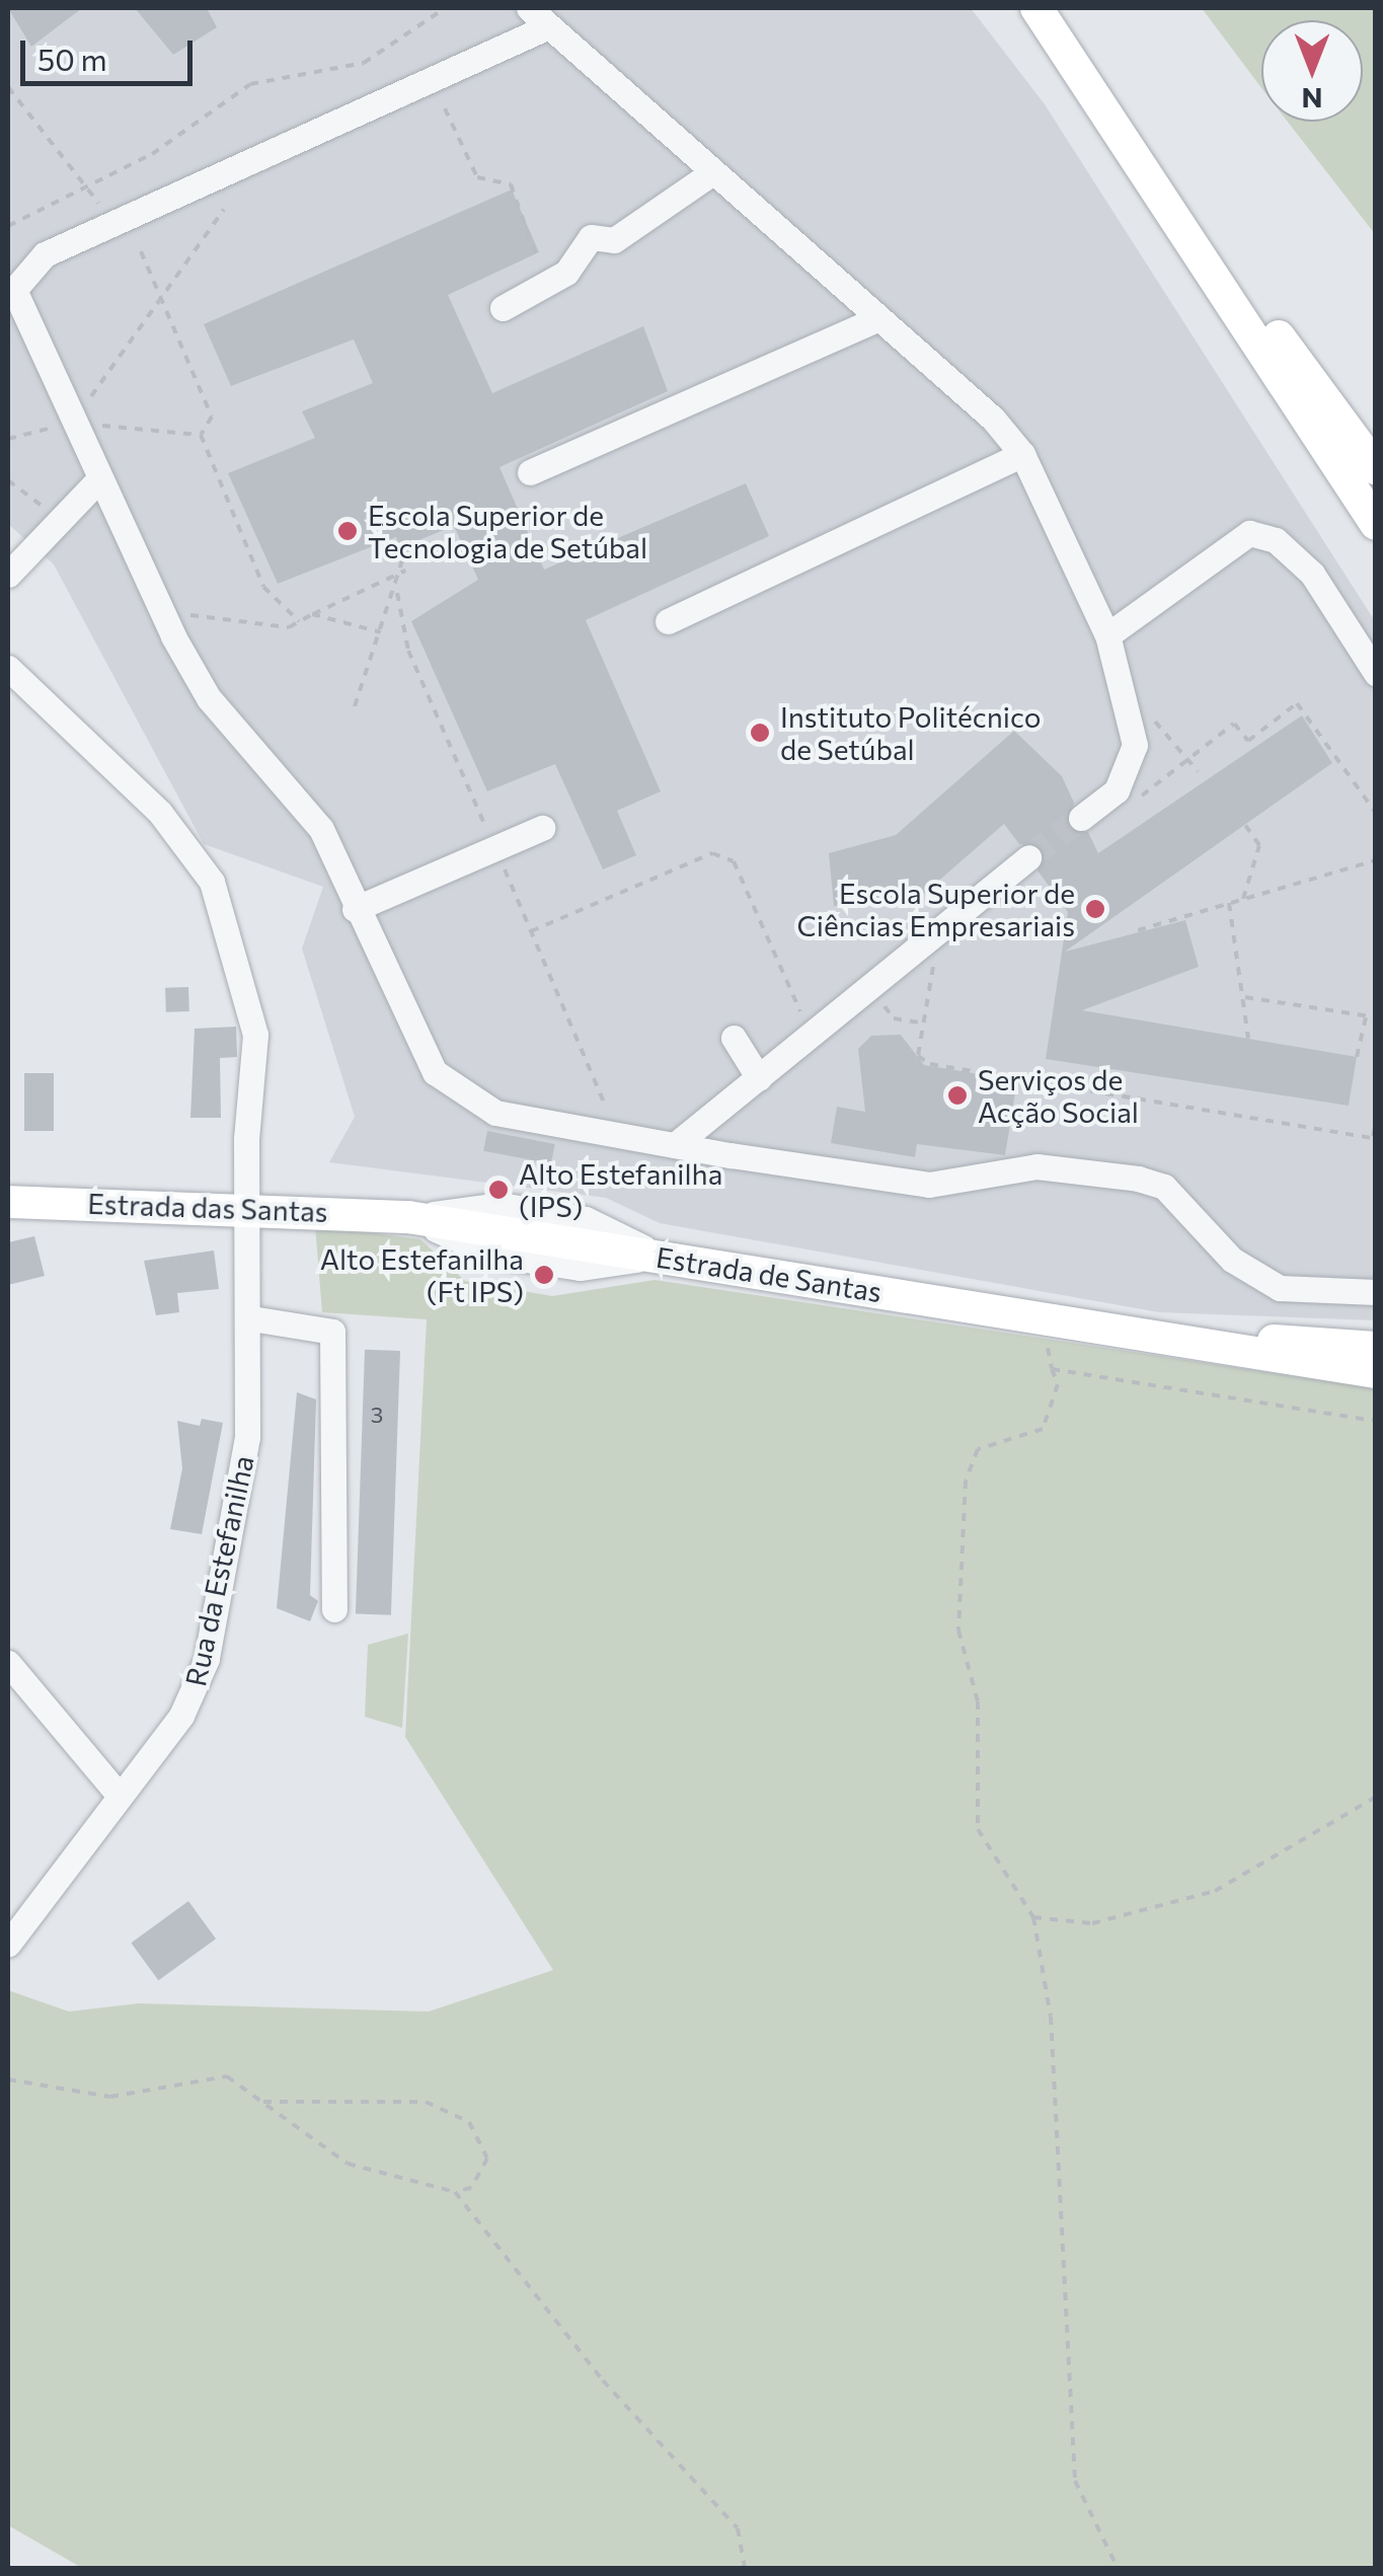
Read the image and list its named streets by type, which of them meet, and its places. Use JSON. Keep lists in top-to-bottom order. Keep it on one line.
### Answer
{"streets":{"main road":["Estrada das Santas","Estrada de Santas"],"street":["Rua da Estefanilha"]},"crossings":[["Estrada das Santas","Estrada de Santas"],["Estrada das Santas","Rua da Estefanilha"]],"places":["Escola Superior de Tecnologia de Setúbal","Instituto Politécnico de Setúbal","Escola Superior de Ciências Empresariais","Serviços de Acção Social","Alto Estefanilha (IPS)","Alto Estefanilha (Ft IPS)"],"house_numbers":["3"],"scale_bar":"50 m","north":"bottom"}
